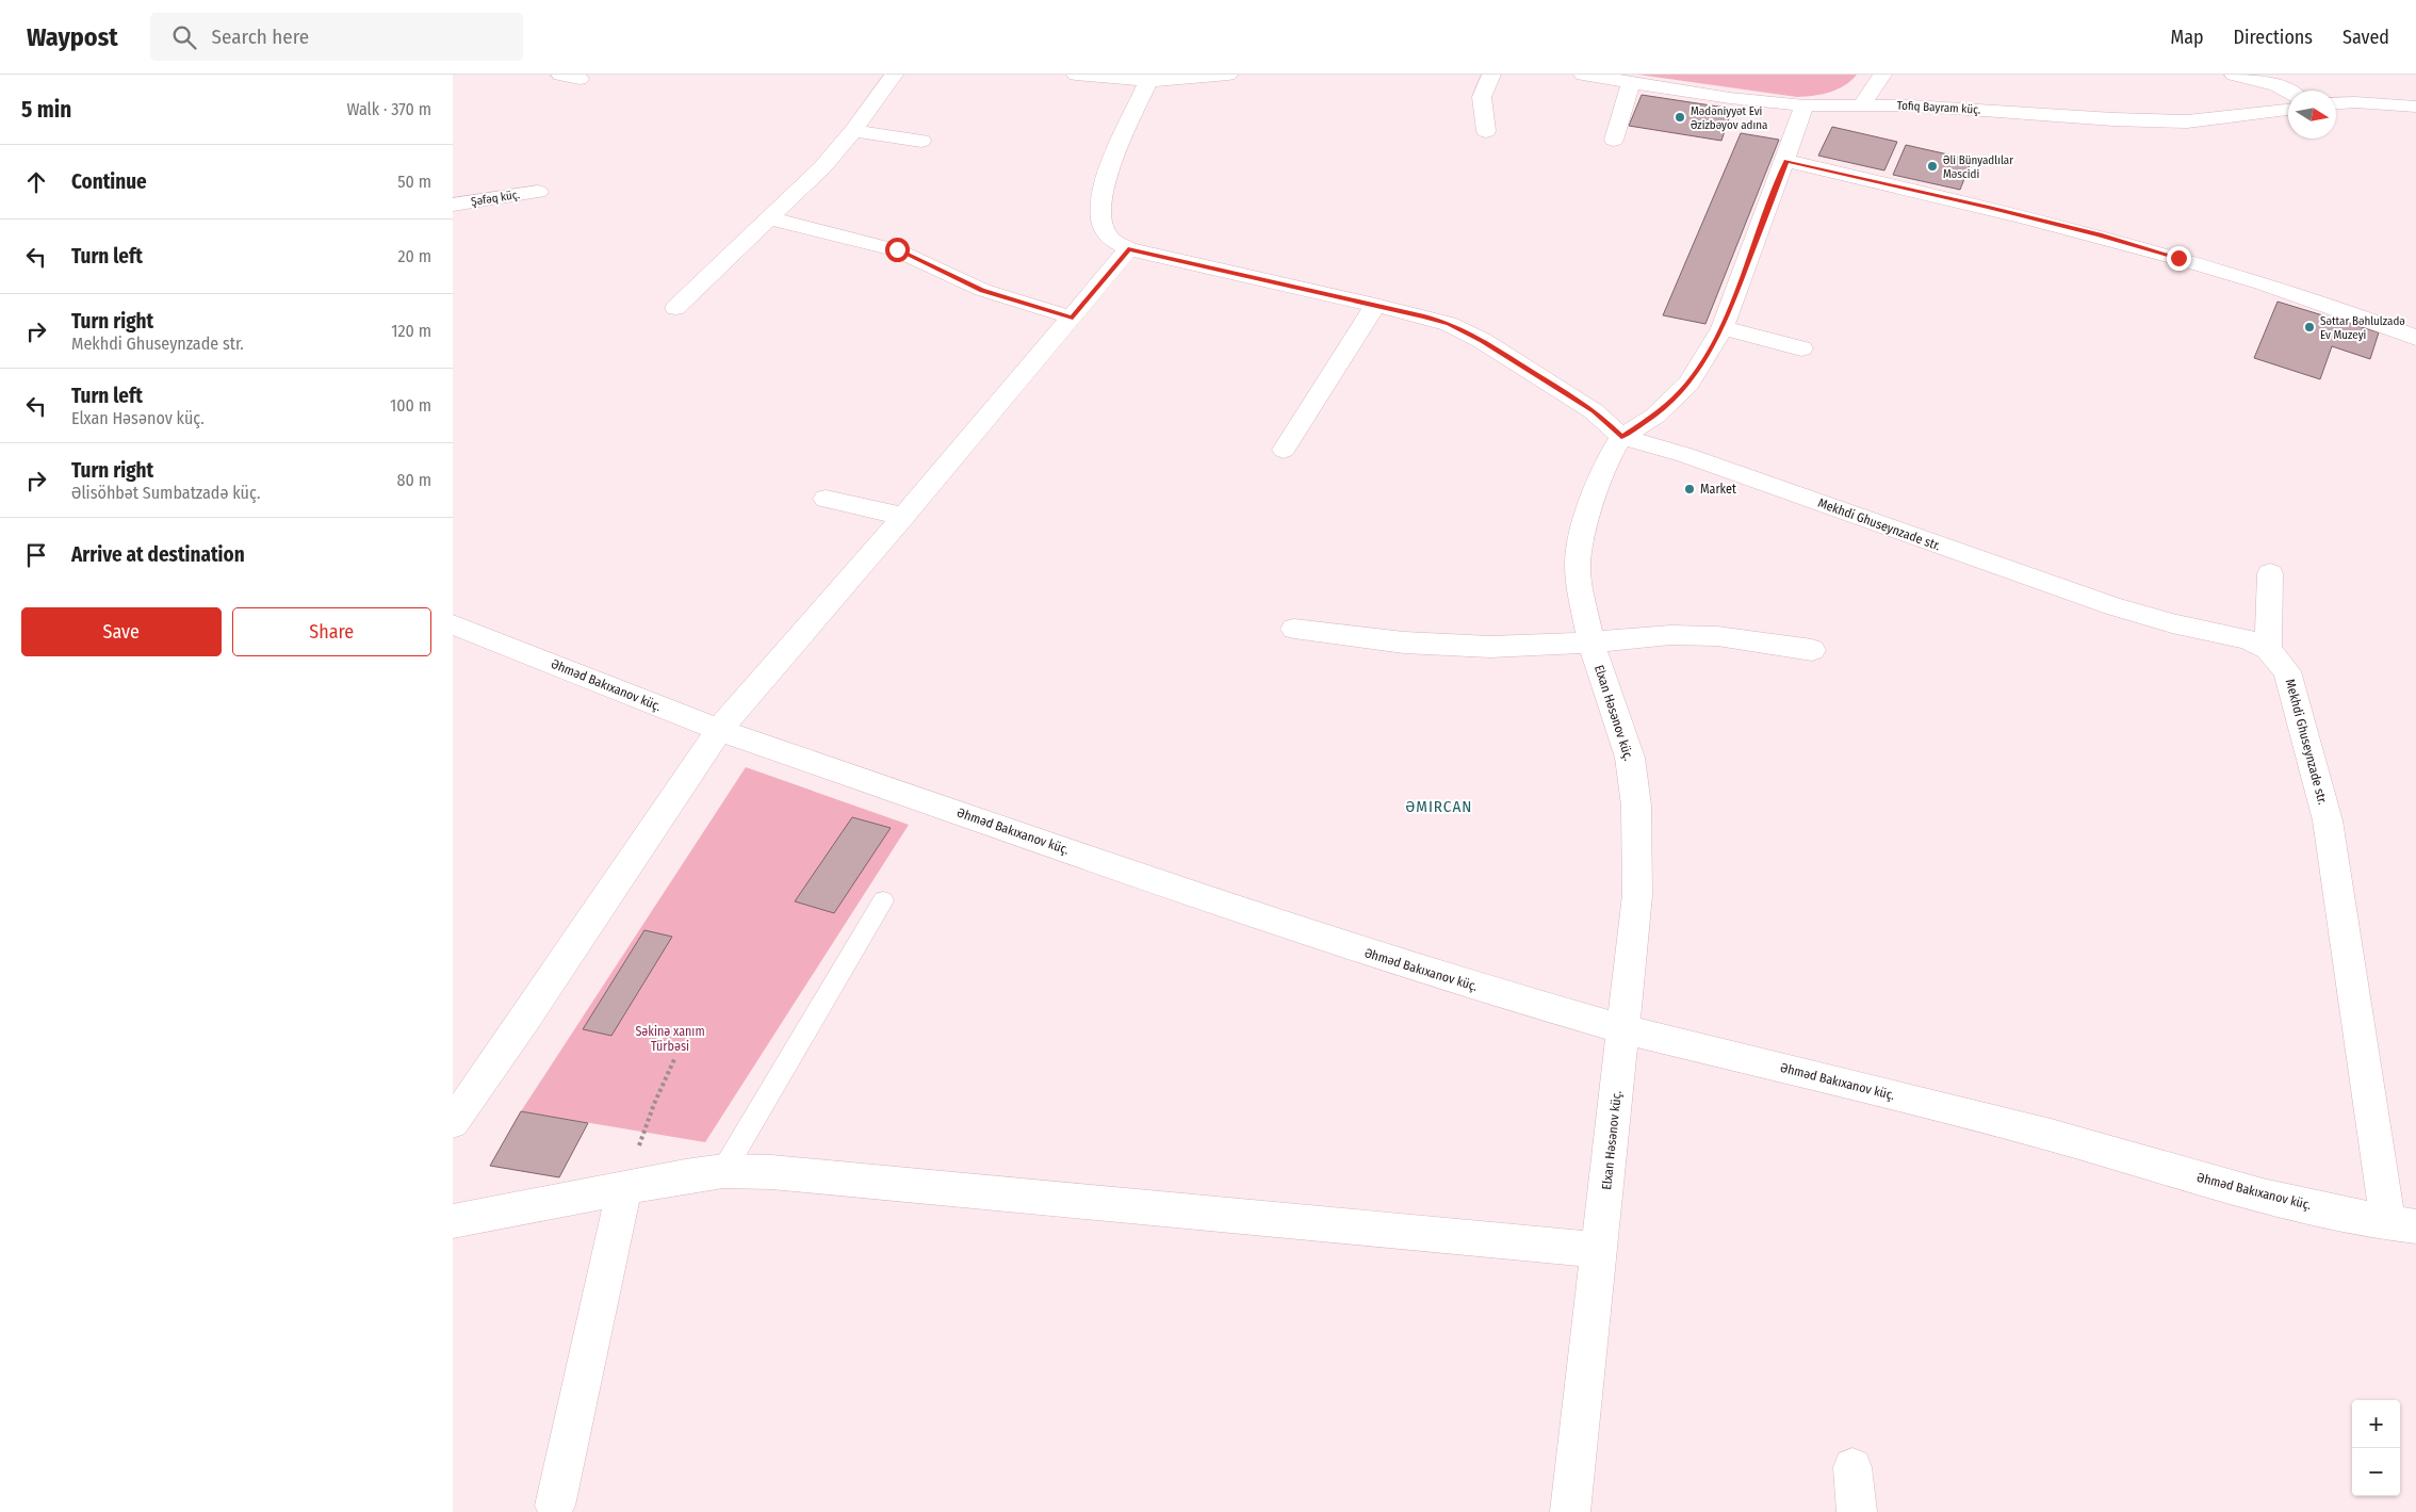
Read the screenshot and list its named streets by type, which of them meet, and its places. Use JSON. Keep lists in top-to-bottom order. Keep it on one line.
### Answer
{"streets":{"street":["Tofiq Bayram küç.","Şəfəq küç.","Mekhdi Ghuseynzade str.","Əhməd Bakıxanov küç.","Elxan Həsənov küç."]},"crossings":[["Tofiq Bayram küç.","Elxan Həsənov küç."],["Mekhdi Ghuseynzade str.","Əhməd Bakıxanov küç."],["Mekhdi Ghuseynzade str.","Elxan Həsənov küç."],["Əhməd Bakıxanov küç.","Elxan Həsənov küç."]],"districts":["ƏMIRCAN"],"parks":["Səkinə xanım Türbəsi"],"places":["Mədəniyyət Evi Əzizbəyov adına","Əli Bünyadlılar Məscidi","Səttar Bəhlulzadə Ev Muzeyi","Market"],"north":"right","page":{"header":"Waypost","search":"Search here","nav":["Map","Directions","Saved"],"heading":["5 min","Walk · 370 m"],"list":[["Continue","50 m"],["Turn left","20 m"],["Turn right","Mekhdi Ghuseynzade str.","120 m"],["Turn left","Elxan Həsənov küç.","100 m"],["Turn right","Əlisöhbət Sumbatzadə küç.","80 m"],"Arrive at destination"],"buttons":["Save","Share"],"map_buttons":["+","−"]}}
